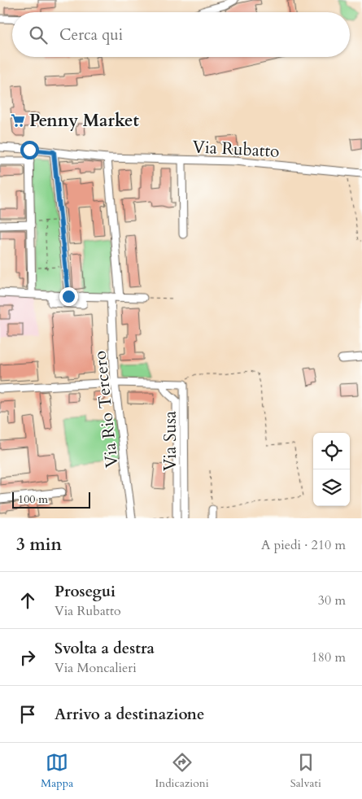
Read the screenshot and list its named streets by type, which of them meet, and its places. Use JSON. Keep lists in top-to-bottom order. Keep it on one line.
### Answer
{"streets":{"street":["Via Rubatto","Via Rio Tercero","Via Susa"]},"places":{"supermarket":["Penny Market"]},"scale_bar":"100 m","page":{"search":"Cerca qui","scale":"100 m","heading":["3 min","A piedi · 210 m"],"list":[["Prosegui","Via Rubatto","30 m"],["Svolta a destra","Via Moncalieri","180 m"],"Arrivo a destinazione"],"nav":["Mappa","Indicazioni","Salvati"]}}
